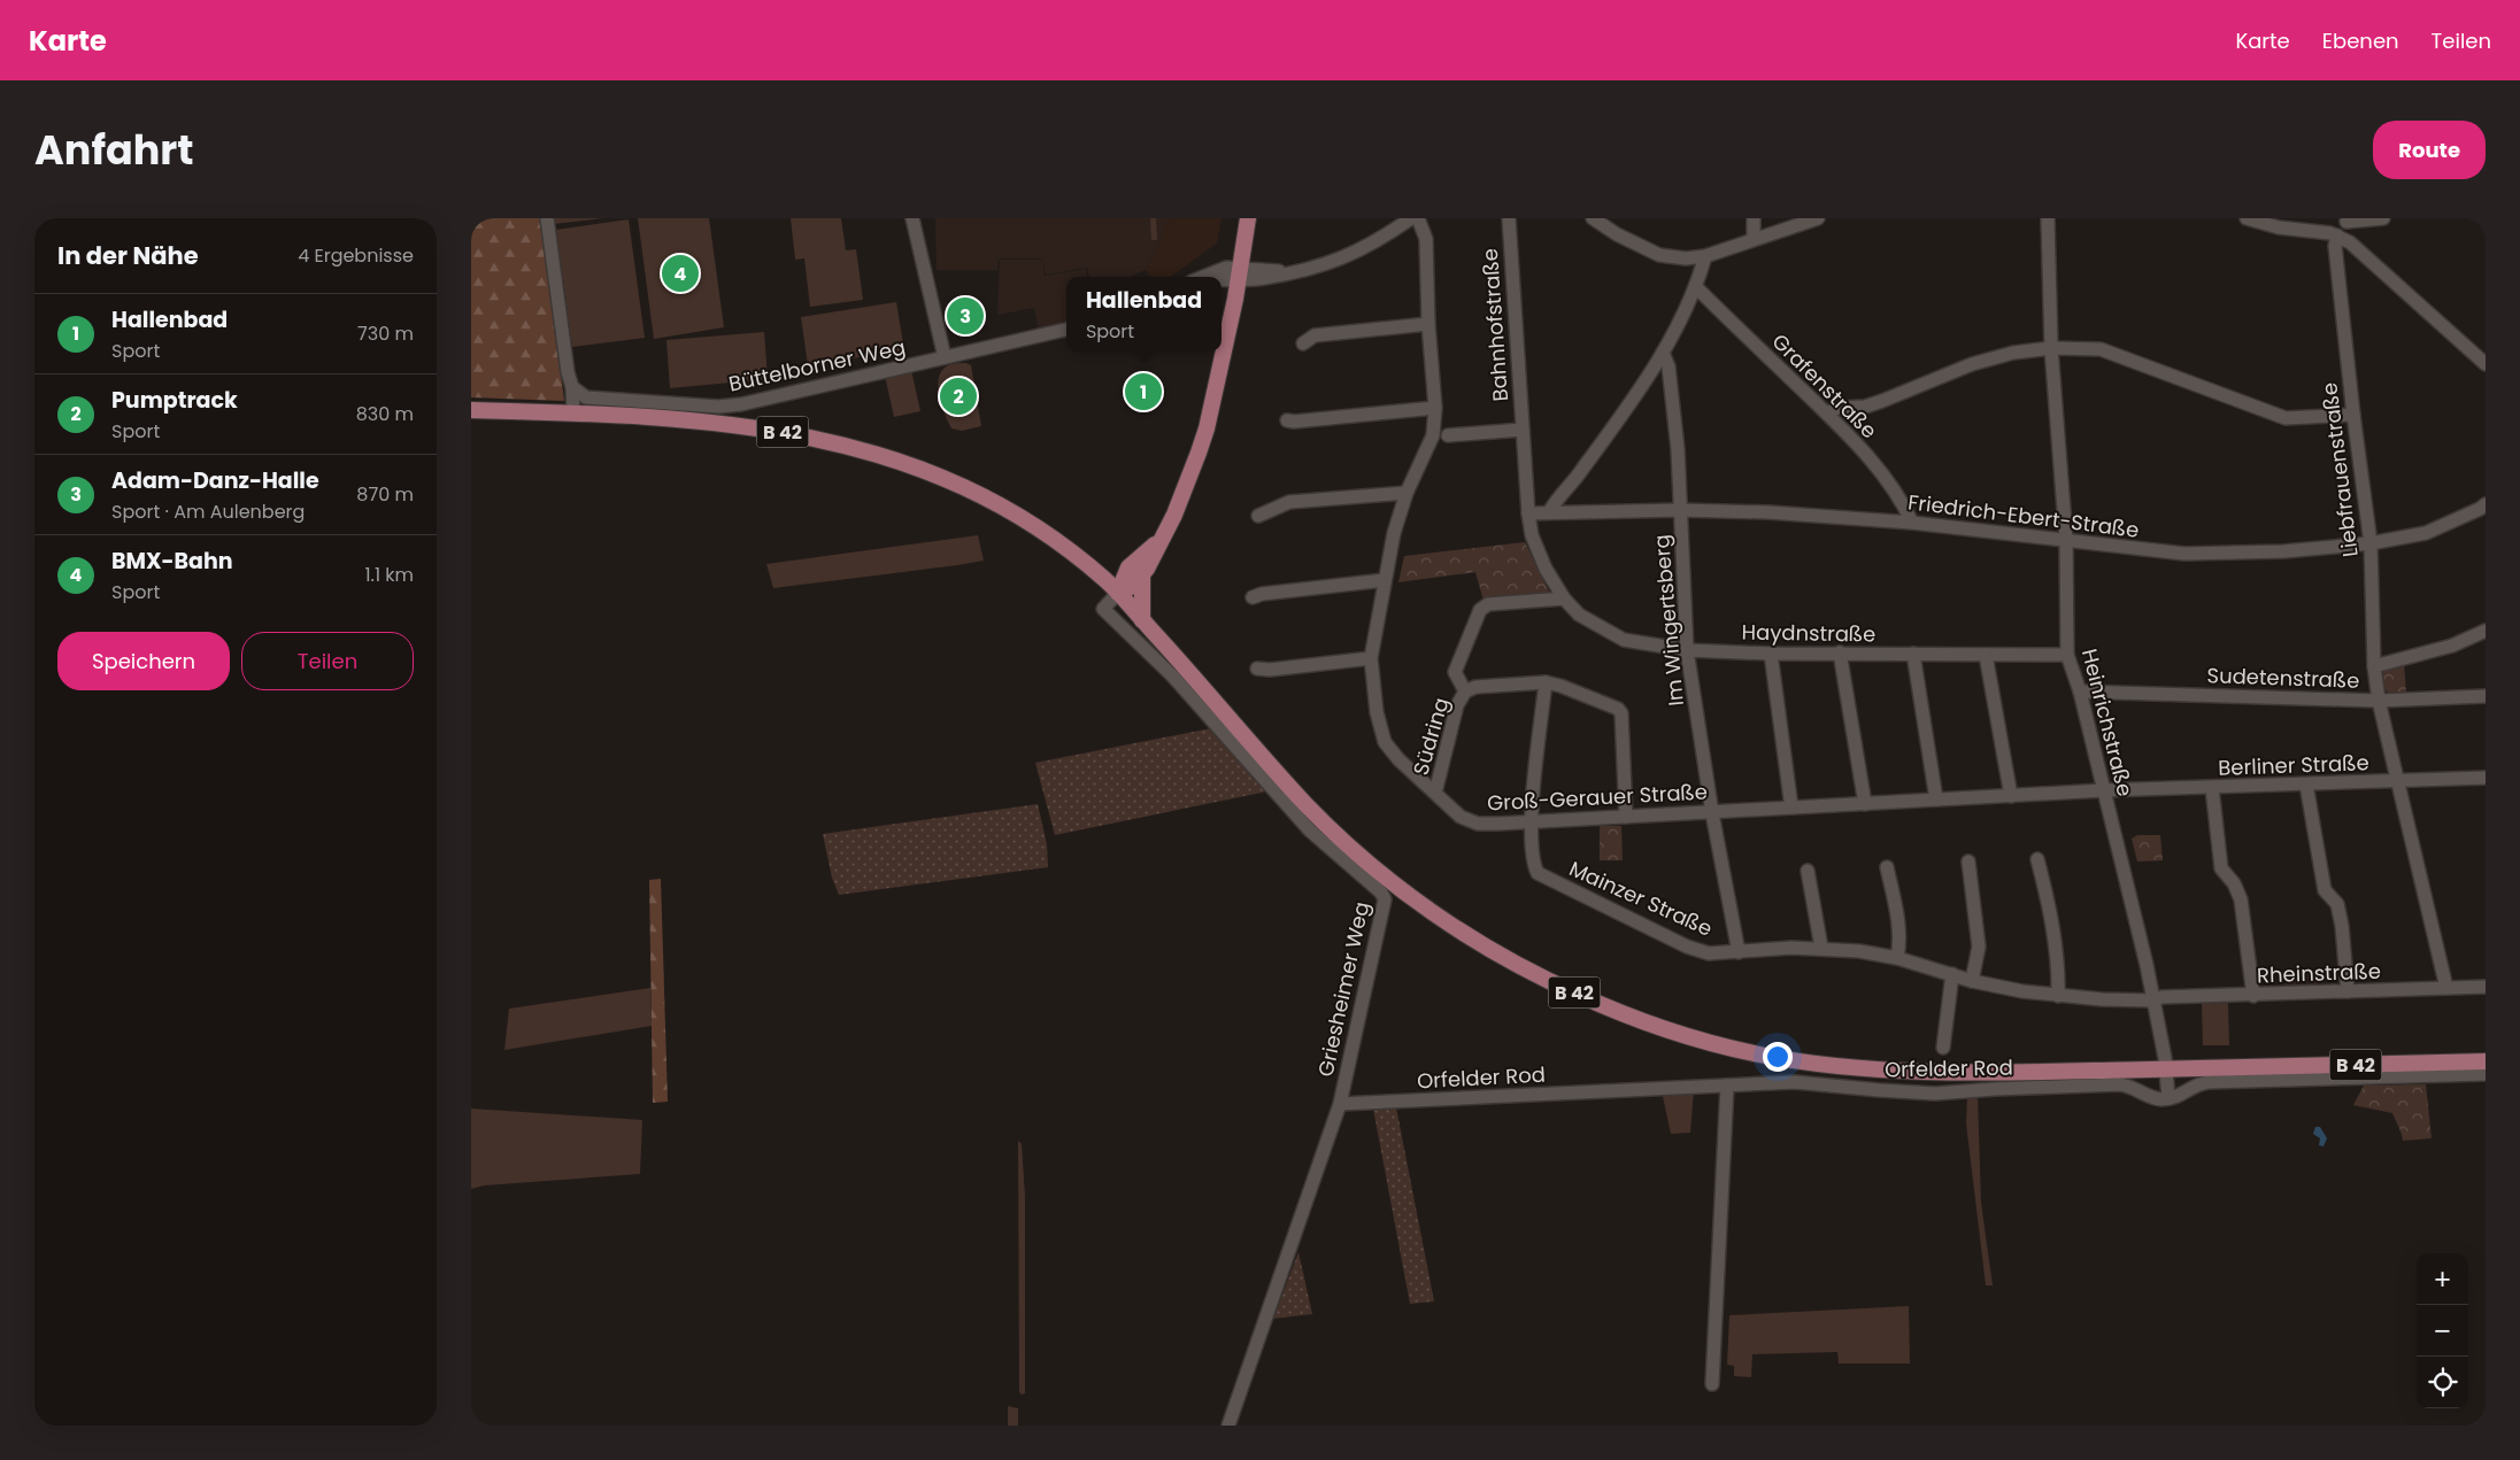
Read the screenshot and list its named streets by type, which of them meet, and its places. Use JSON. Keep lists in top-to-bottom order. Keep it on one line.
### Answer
{"streets":{"main road":["B 42"],"street":["Bahnhofstraße","Büttelborner Weg","Grafenstraße","Liebfrauenstraße","Friedrich-Ebert-Straße","Im Wingertsberg","Haydnstraße","Sudetenstraße","Heinrichstraße","Südring","Berliner Straße","Groß-Gerauer Straße","Mainzer Straße","Rheinstraße","Griesheimer Weg","Orfelder Rod"]},"crossings":[["Bahnhofstraße","Friedrich-Ebert-Straße"],["Bahnhofstraße","Haydnstraße"],["Grafenstraße","Friedrich-Ebert-Straße"],["B 42","Heinrichstraße"],["B 42","Griesheimer Weg"],["Liebfrauenstraße","Friedrich-Ebert-Straße"],["Liebfrauenstraße","Sudetenstraße"],["Liebfrauenstraße","Berliner Straße"],["Liebfrauenstraße","Rheinstraße"],["Friedrich-Ebert-Straße","Im Wingertsberg"],["Friedrich-Ebert-Straße","Haydnstraße"],["Friedrich-Ebert-Straße","Heinrichstraße"],["Im Wingertsberg","Haydnstraße"],["Im Wingertsberg","Groß-Gerauer Straße"],["Im Wingertsberg","Mainzer Straße"],["Haydnstraße","Heinrichstraße"],["Haydnstraße","Südring"],["Sudetenstraße","Heinrichstraße"],["Heinrichstraße","Berliner Straße"],["Heinrichstraße","Groß-Gerauer Straße"],["Heinrichstraße","Mainzer Straße"],["Heinrichstraße","Rheinstraße"],["Südring","Groß-Gerauer Straße"],["Südring","Mainzer Straße"],["Berliner Straße","Groß-Gerauer Straße"],["Groß-Gerauer Straße","Mainzer Straße"],["Mainzer Straße","Rheinstraße"],["Griesheimer Weg","Orfelder Rod"]],"page":{"header":"Karte","nav":["Karte","Ebenen","Teilen"],"title":"Anfahrt","buttons":["Route",["Speichern","Teilen"]],"heading":["In der Nähe","4 Ergebnisse"],"pins":["4","3","1","2"],"popup":["Hallenbad","Sport"],"list":[{"mark":"1","name":"Hallenbad","note":"Sport","value":"730 m"},{"mark":"2","name":"Pumptrack","note":"Sport","value":"830 m"},{"mark":"3","name":"Adam-Danz-Halle","note":"Sport · Am Aulenberg","value":"870 m"},{"mark":"4","name":"BMX-Bahn","note":"Sport","value":"1.1 km"}],"map_buttons":["+","−"]}}
